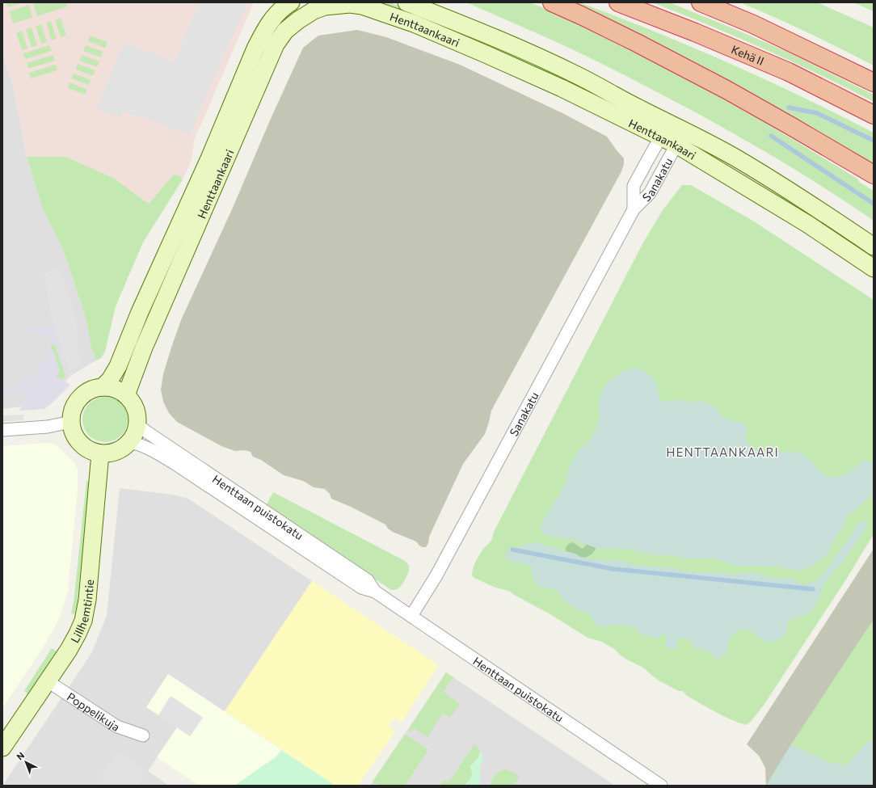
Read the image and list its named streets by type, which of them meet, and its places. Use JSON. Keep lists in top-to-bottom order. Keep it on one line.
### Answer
{"streets":{"highway":["Kehä II"],"main road":["Henttaankaari","Lillhemtintie"],"street":["Sanakatu","Henttaan puistokatu","Poppelikuja"]},"crossings":[["Henttaankaari","Sanakatu"],["Henttaankaari","Henttaan puistokatu"],["Henttaankaari","Lillhemtintie"],["Sanakatu","Henttaan puistokatu"],["Henttaan puistokatu","Lillhemtintie"],["Lillhemtintie","Poppelikuja"]],"districts":["HENTTAANKAARI"],"north":"top left"}
